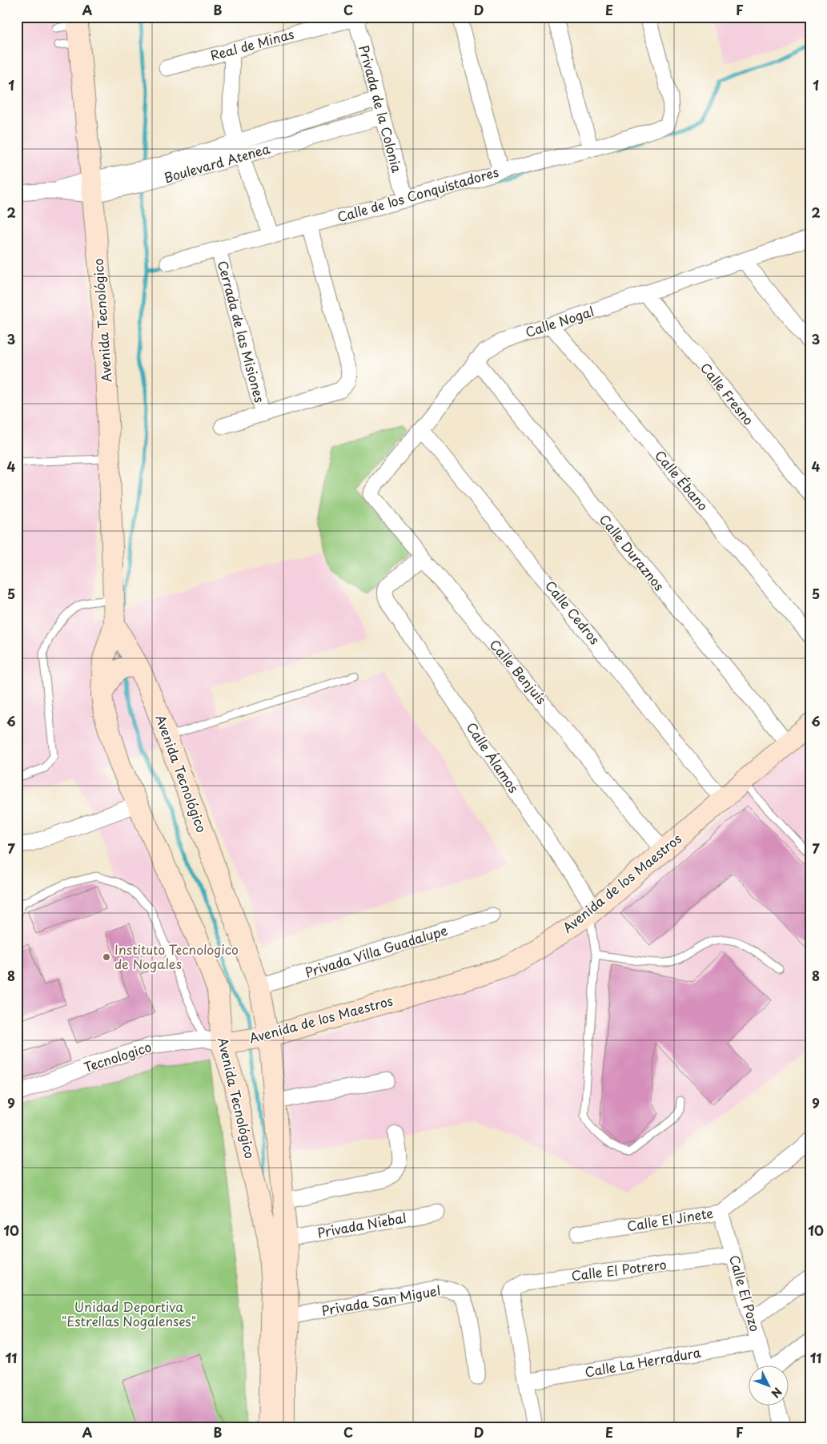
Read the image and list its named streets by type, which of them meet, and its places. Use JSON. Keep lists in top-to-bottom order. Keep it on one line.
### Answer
{"streets":{"main road":["Avenida Tecnológico","Avenida de los Maestros"],"street":["Real de Minas","Privada de la Colonia","Boulevard Atenea","Calle de los Conquistadores","Calle Nogal","Cerrada de las Misiones","Calle Fresno","Calle Ébano","Calle Duraznos","Calle Cedros","Calle Benjuís","Calle Álamos","Privada Villa Guadalupe","Tecnologico","Calle El Jinete","Privada Niebal","Calle El Potrero","Calle El Pozo","Privada San Miguel","Calle La Herradura"]},"crossings":[["Real de Minas","Privada de la Colonia"],["Privada de la Colonia","Boulevard Atenea"],["Privada de la Colonia","Calle de los Conquistadores"],["Boulevard Atenea","Avenida Tecnológico"],["Calle de los Conquistadores","Cerrada de las Misiones"],["Avenida Tecnológico","Avenida de los Maestros"],["Avenida Tecnológico","Privada Villa Guadalupe"],["Avenida Tecnológico","Tecnologico"],["Avenida Tecnológico","Privada Niebal"],["Avenida Tecnológico","Privada San Miguel"],["Calle Nogal","Calle Fresno"],["Calle Nogal","Calle Ébano"],["Calle Nogal","Calle Duraznos"],["Calle Nogal","Calle Cedros"],["Calle Nogal","Calle Benjuís"],["Calle Duraznos","Avenida de los Maestros"],["Calle Cedros","Avenida de los Maestros"],["Calle Benjuís","Calle Álamos"],["Calle Benjuís","Avenida de los Maestros"],["Calle Álamos","Avenida de los Maestros"],["Avenida de los Maestros","Tecnologico"],["Calle El Jinete","Calle El Pozo"],["Calle El Potrero","Calle El Pozo"],["Calle El Potrero","Calle La Herradura"],["Calle El Pozo","Calle La Herradura"]],"parks":["Unidad Deportiva \"Estrellas Nogalenses\""],"places":["Instituto Tecnologico de Nogales"],"north":"bottom right","grid":{"columns":["A","B","C","D","E","F"],"rows":["1","2","3","4","5","6","7","8","9","10","11"]}}
